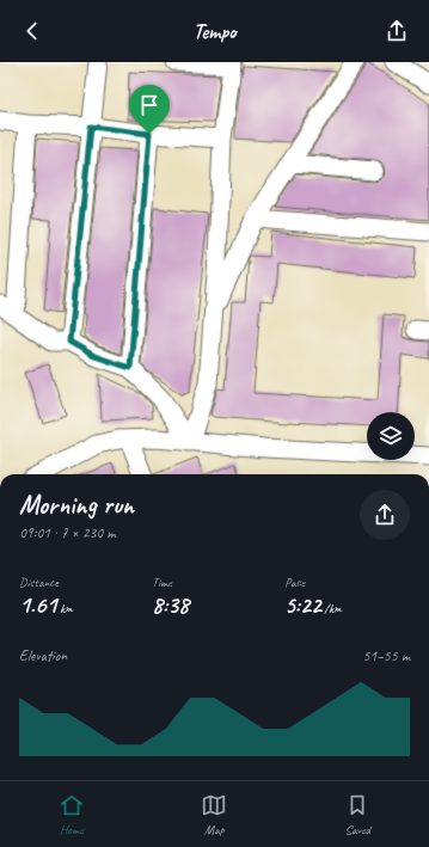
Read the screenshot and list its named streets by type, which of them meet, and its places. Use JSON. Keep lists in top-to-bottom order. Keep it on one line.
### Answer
{"page":{"header":"Tempo","heading":["Morning run","09:01 · 7 × 230 m"],"stats":[["Distance","1.61 km"],["Time","8:38"],["Pace","5:22 /km"]],"chart":["Elevation","51–55 m"],"tabs":["Home","Map","Saved"]}}
